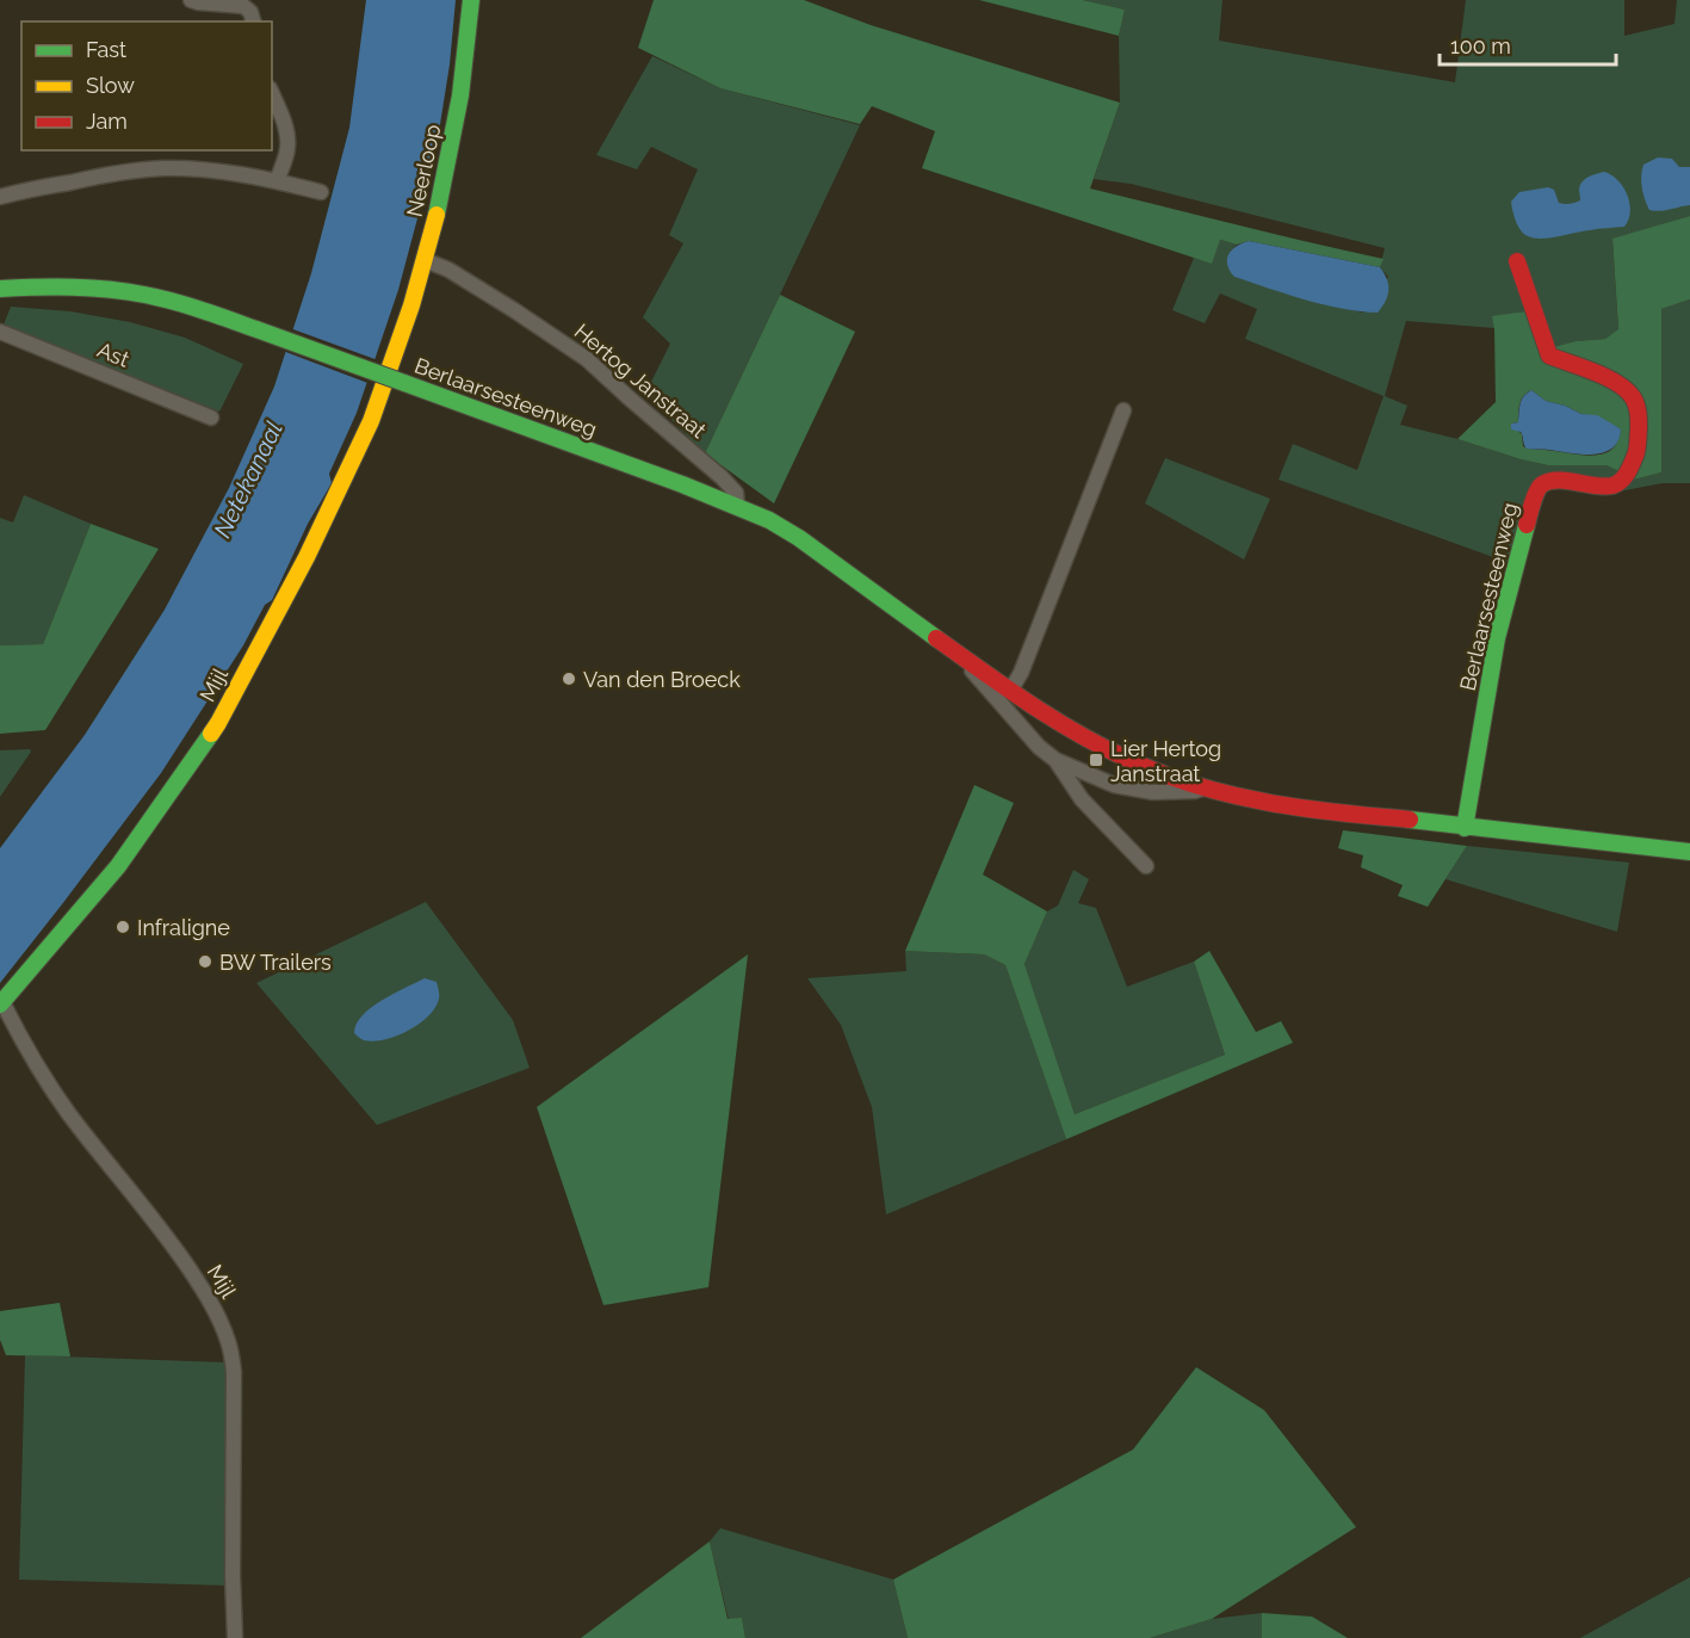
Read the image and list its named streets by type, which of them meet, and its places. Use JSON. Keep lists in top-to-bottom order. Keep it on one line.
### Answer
{"streets":{"street":["Neerloop","Ast","Hertog Janstraat","Berlaarsesteenweg","Mijl"]},"crossings":[["Neerloop","Hertog Janstraat"],["Neerloop","Mijl"],["Hertog Janstraat","Berlaarsesteenweg"]],"water":["Netekanaal"],"places":{"other":["Van den Broeck","Infraligne","BW Trailers"],"transit":["Lier Hertog Janstraat"]},"legend":["Fast","Slow","Jam"],"scale_bar":"100 m"}
